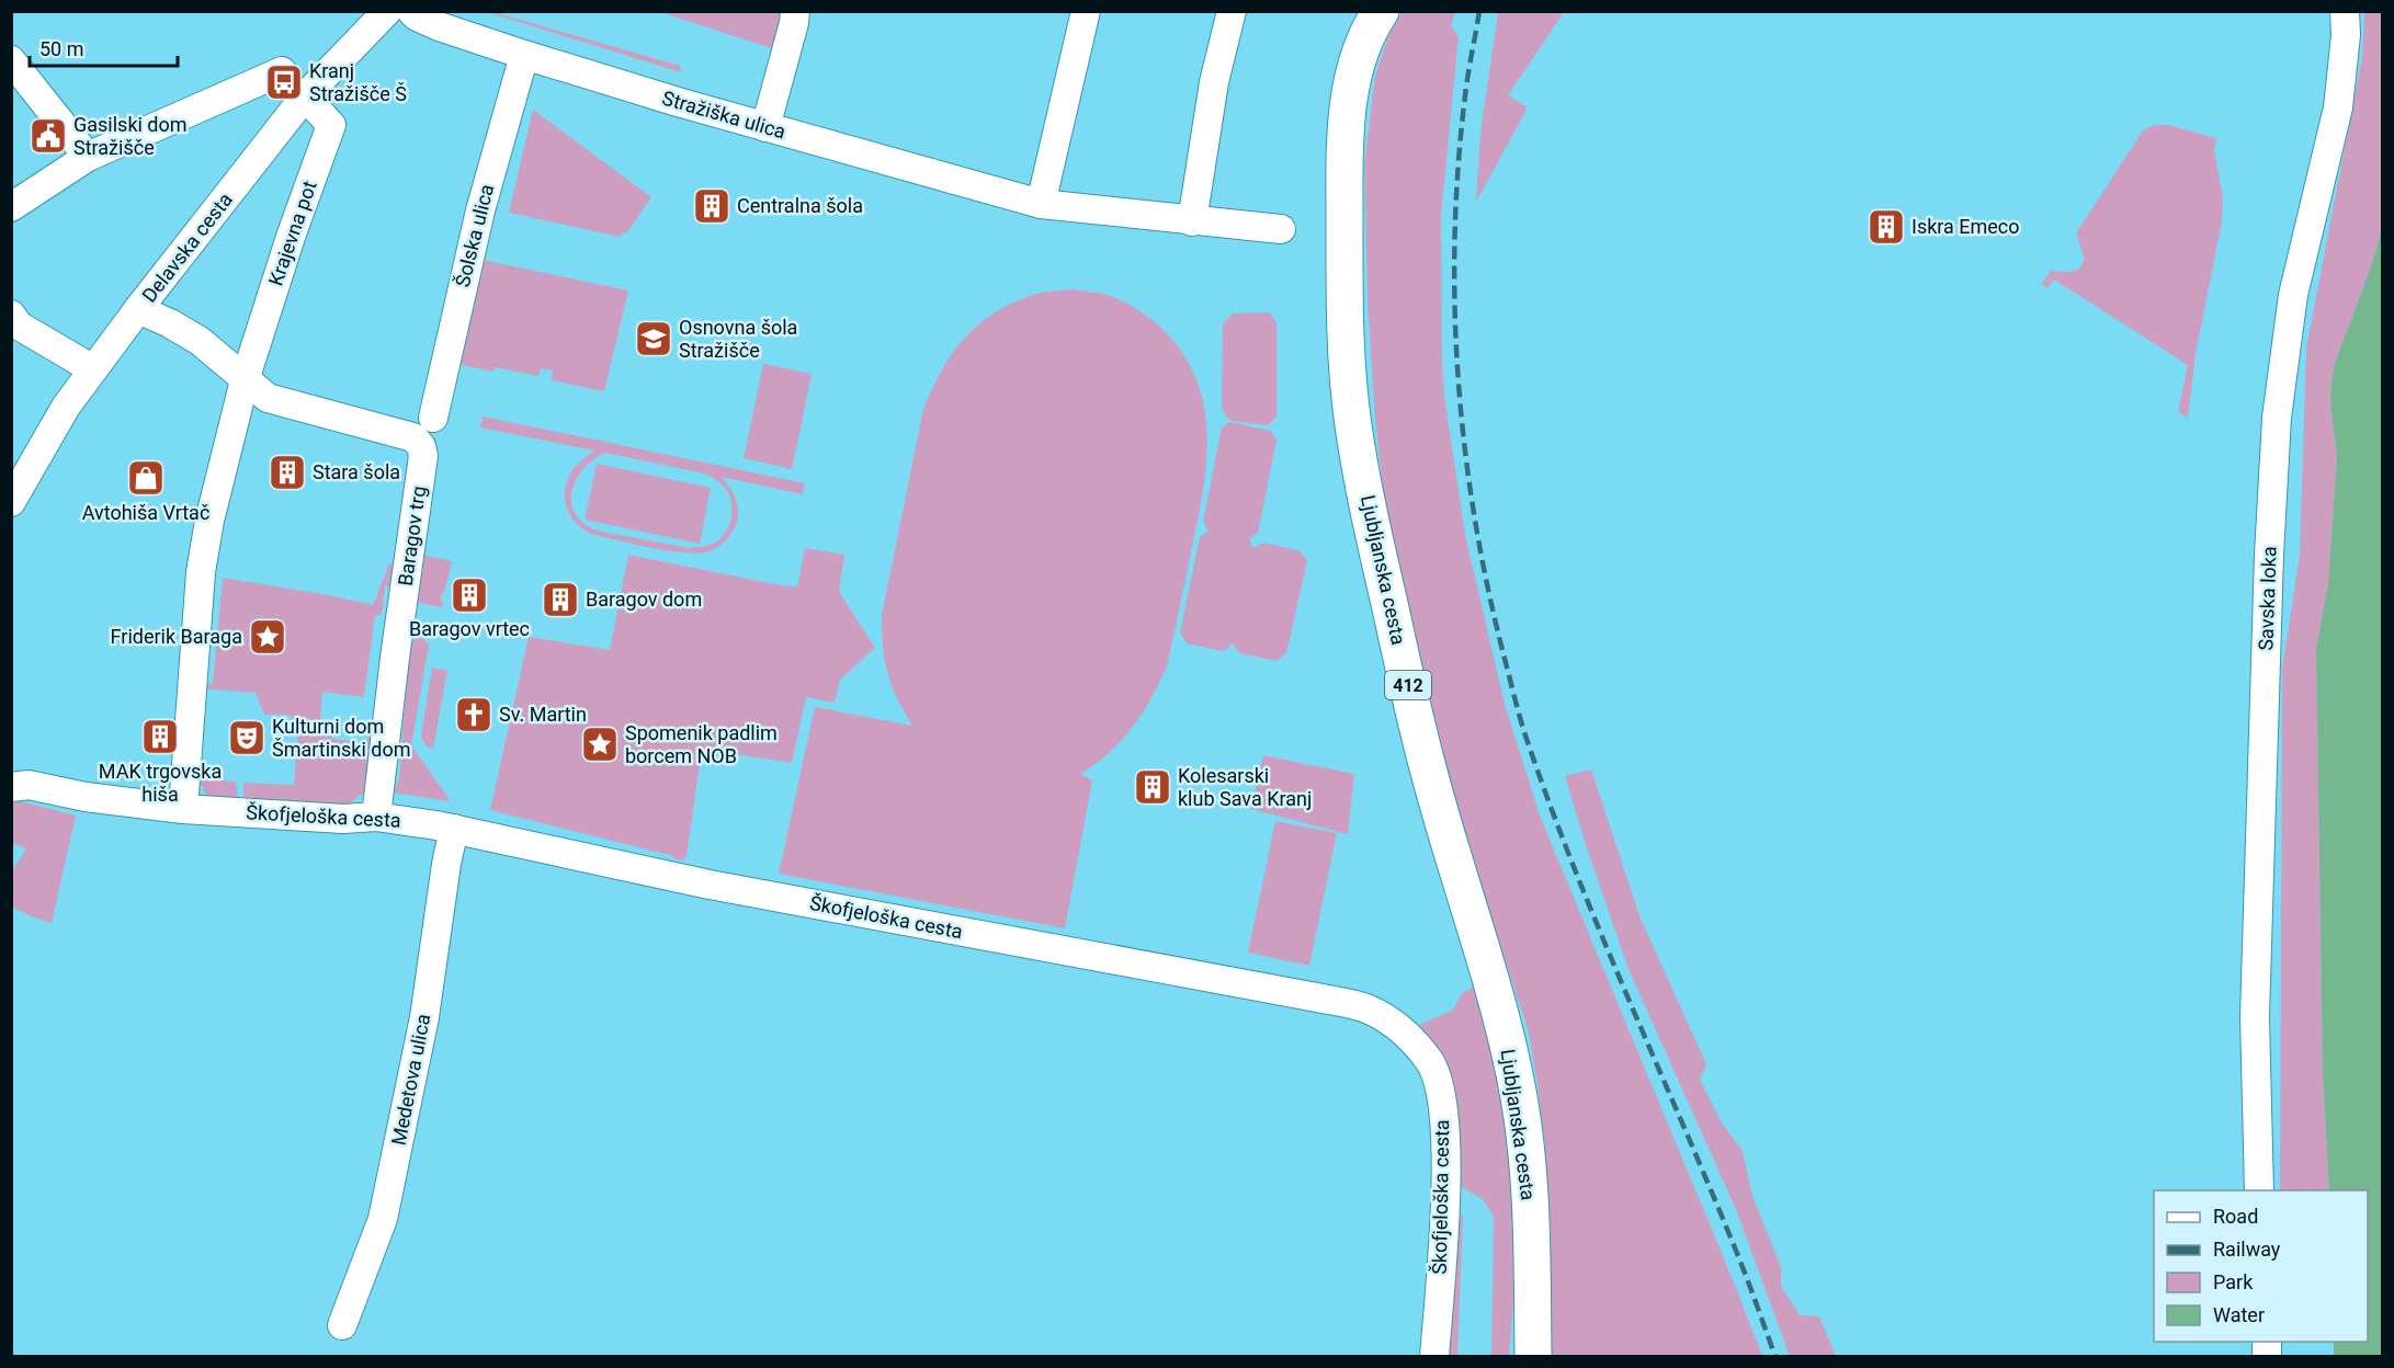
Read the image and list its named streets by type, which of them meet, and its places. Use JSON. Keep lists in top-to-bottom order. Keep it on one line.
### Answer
{"streets":{"main road":["Ljubljanska cesta","412"],"street":["Stražiška ulica","Krajevna pot","Šolska ulica","Delavska cesta","Baragov trg","Savska loka","Škofjeloška cesta","Medetova ulica"]},"crossings":[["Stražiška ulica","Šolska ulica"],["Krajevna pot","Delavska cesta"],["Krajevna pot","Baragov trg"],["Delavska cesta","Baragov trg"],["Baragov trg","Škofjeloška cesta"],["Škofjeloška cesta","Medetova ulica"]],"places":{"bus stop":["Kranj Stražišče Š"],"public building":["Gasilski dom Stražišče"],"building":["Centralna šola","Iskra Emeco","Stara šola","Baragov vrtec","Baragov dom","MAK trgovska hiša","Kolesarski klub Sava Kranj"],"school or university":["Osnovna šola Stražišče"],"shop":["Avtohiša Vrtač"],"place":["Friderik Baraga","Spomenik padlim borcem NOB"],"church":["Sv. Martin"],"theatre":["Kulturni dom Šmartinski dom"]},"legend":["Road","Railway","Park","Water"],"scale_bar":"50 m"}
